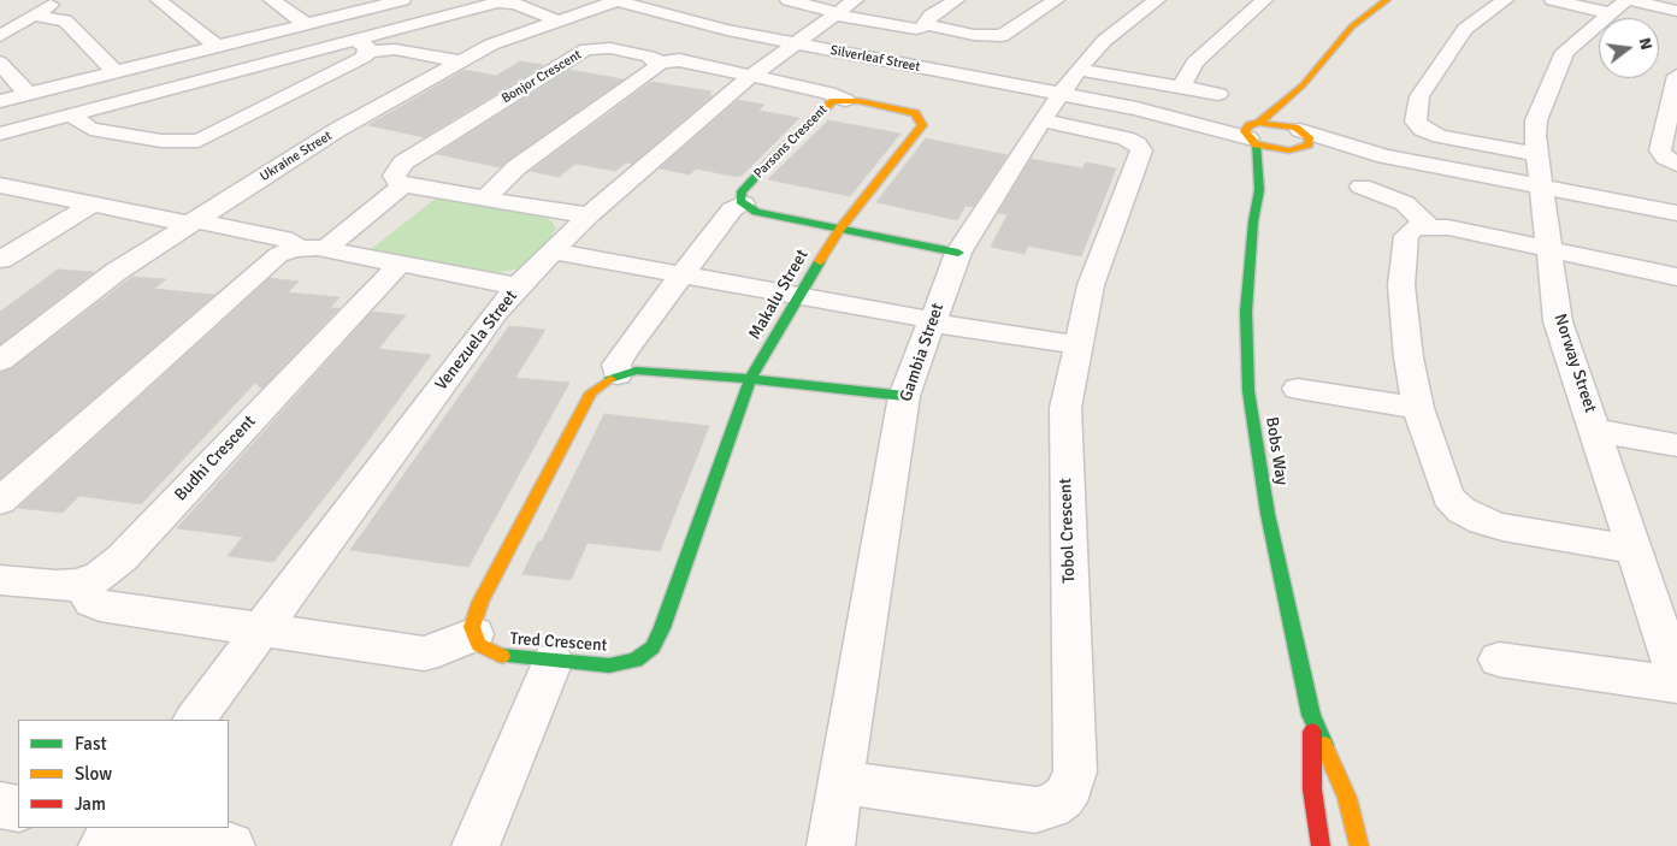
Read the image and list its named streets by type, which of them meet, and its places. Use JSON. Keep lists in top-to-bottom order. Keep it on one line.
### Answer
{"streets":{"street":["Silverleaf Street","Bonjor Crescent","Parsons Crescent","Ukraine Street","Makalu Street","Venezuela Street","Gambia Street","Norway Street","Bobs Way","Budhi Crescent","Tobol Crescent","Tred Crescent"]},"crossings":[["Silverleaf Street","Ukraine Street"],["Silverleaf Street","Venezuela Street"],["Silverleaf Street","Gambia Street"],["Silverleaf Street","Bobs Way"],["Silverleaf Street","Tobol Crescent"],["Parsons Crescent","Makalu Street"],["Makalu Street","Tred Crescent"],["Gambia Street","Tobol Crescent"]],"legend":["Fast","Slow","Jam"],"north":"right"}
